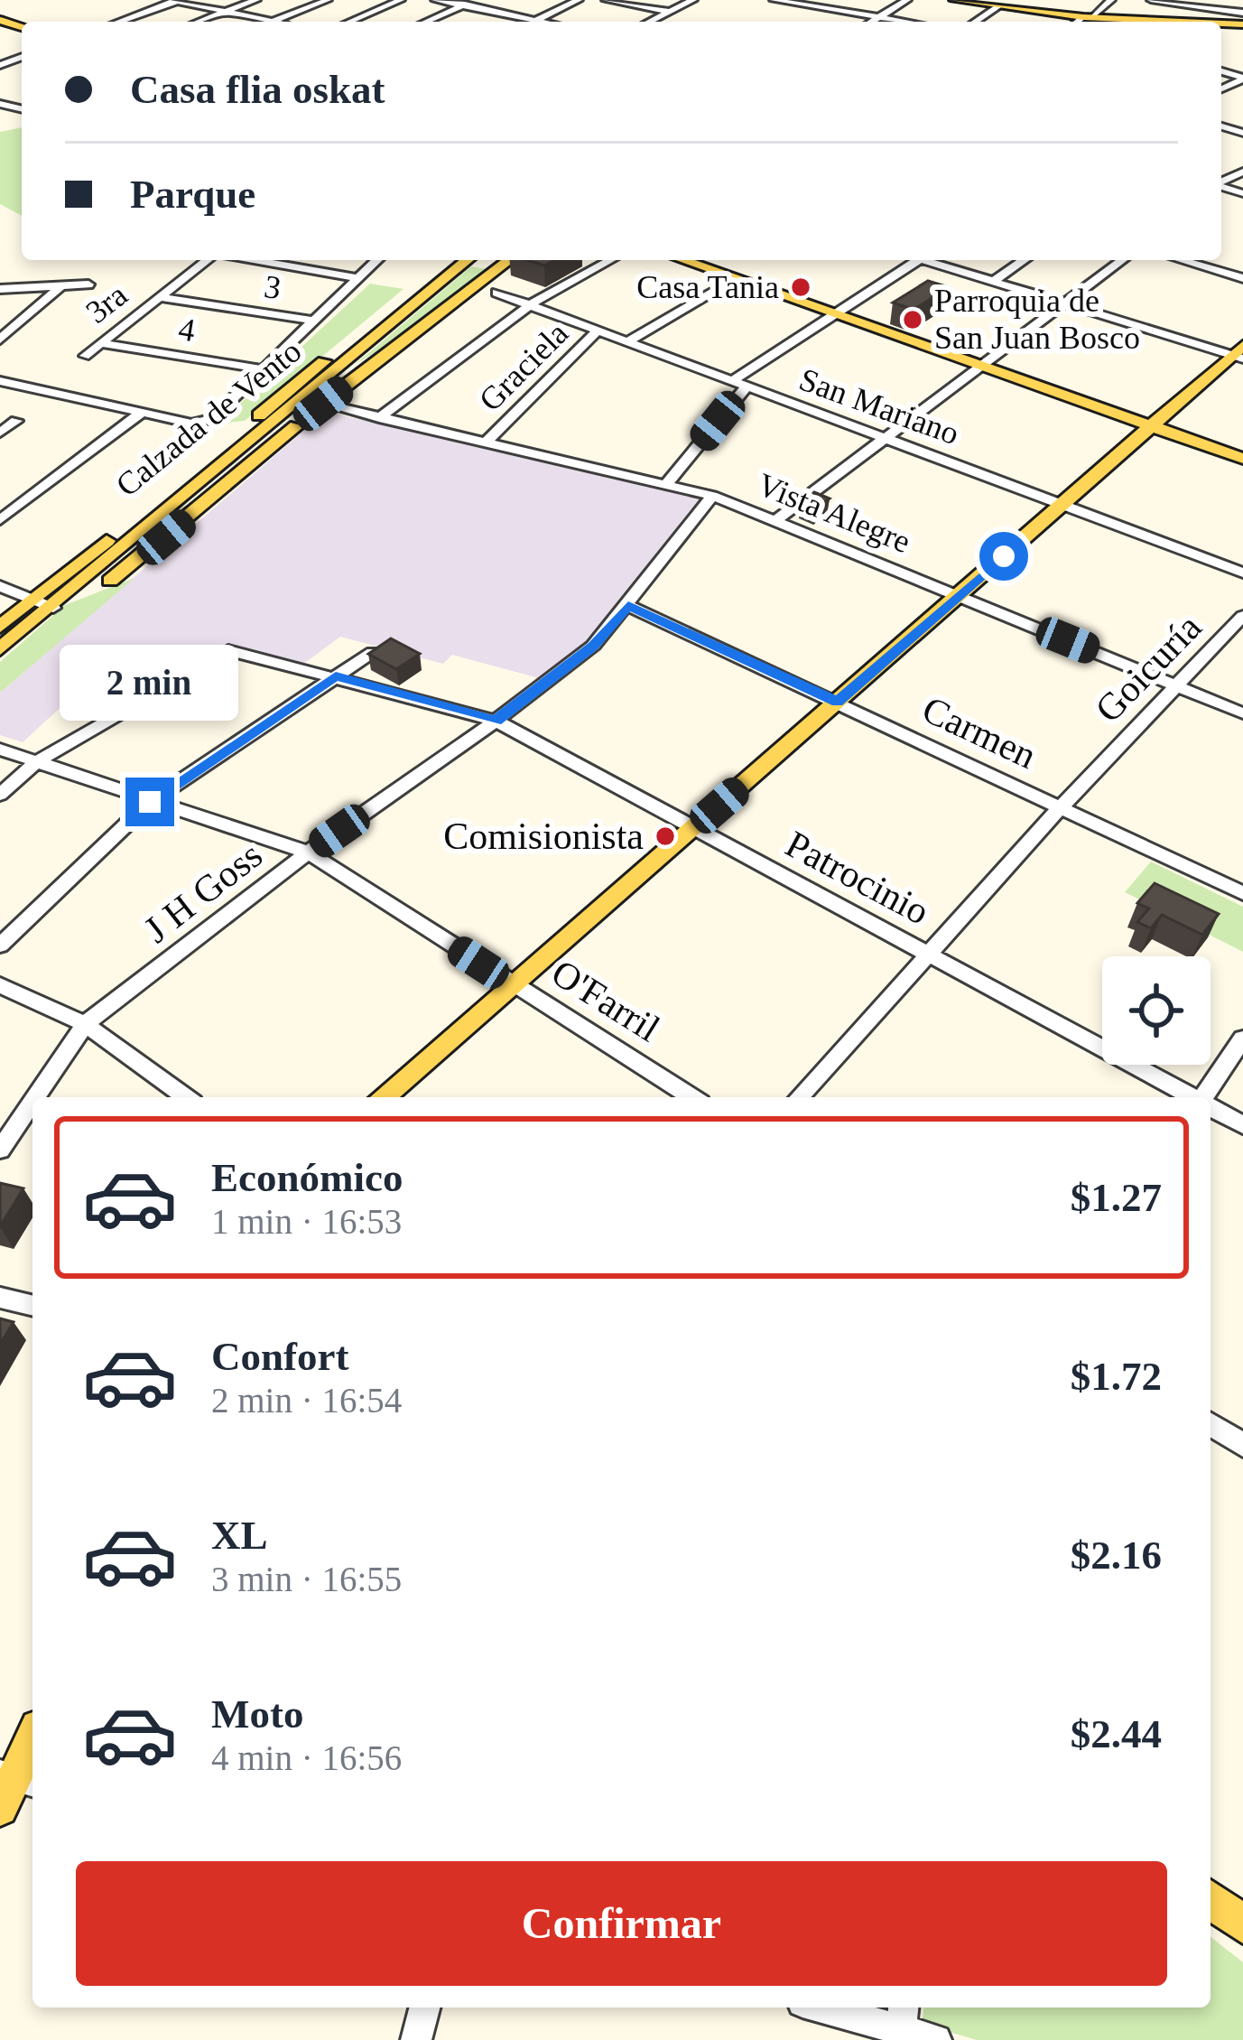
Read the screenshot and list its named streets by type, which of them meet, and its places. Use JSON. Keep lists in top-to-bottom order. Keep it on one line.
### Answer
{"streets":{"main road":["Calzada de Vento"],"street":["3","3ra","4","Graciela","San Mariano","Vista Alegre","Goicuría","Carmen","Patrocinio","J H Goss","O'Farril"]},"crossings":[["3","3ra"],["3ra","4"],["Graciela","San Mariano"],["Graciela","Vista Alegre"],["Calzada de Vento","Vista Alegre"],["Vista Alegre","Goicuría"],["Vista Alegre","J H Goss"],["Goicuría","Carmen"],["Goicuría","Patrocinio"],["Carmen","J H Goss"],["Patrocinio","J H Goss"],["Patrocinio","O'Farril"],["J H Goss","O'Farril"]],"places":["Casa Tania","Parroquia de San Juan Bosco","Comisionista"],"page":{"banner":["Casa flia oskat","Parque"],"bubble":"2 min","list":[{"name":"Económico","note":"1 min · 16:53","value":"$1.27"},{"name":"Confort","note":"2 min · 16:54","value":"$1.72"},{"name":"XL","note":"3 min · 16:55","value":"$2.16"},{"name":"Moto","note":"4 min · 16:56","value":"$2.44"}],"buttons":"Confirmar"}}
